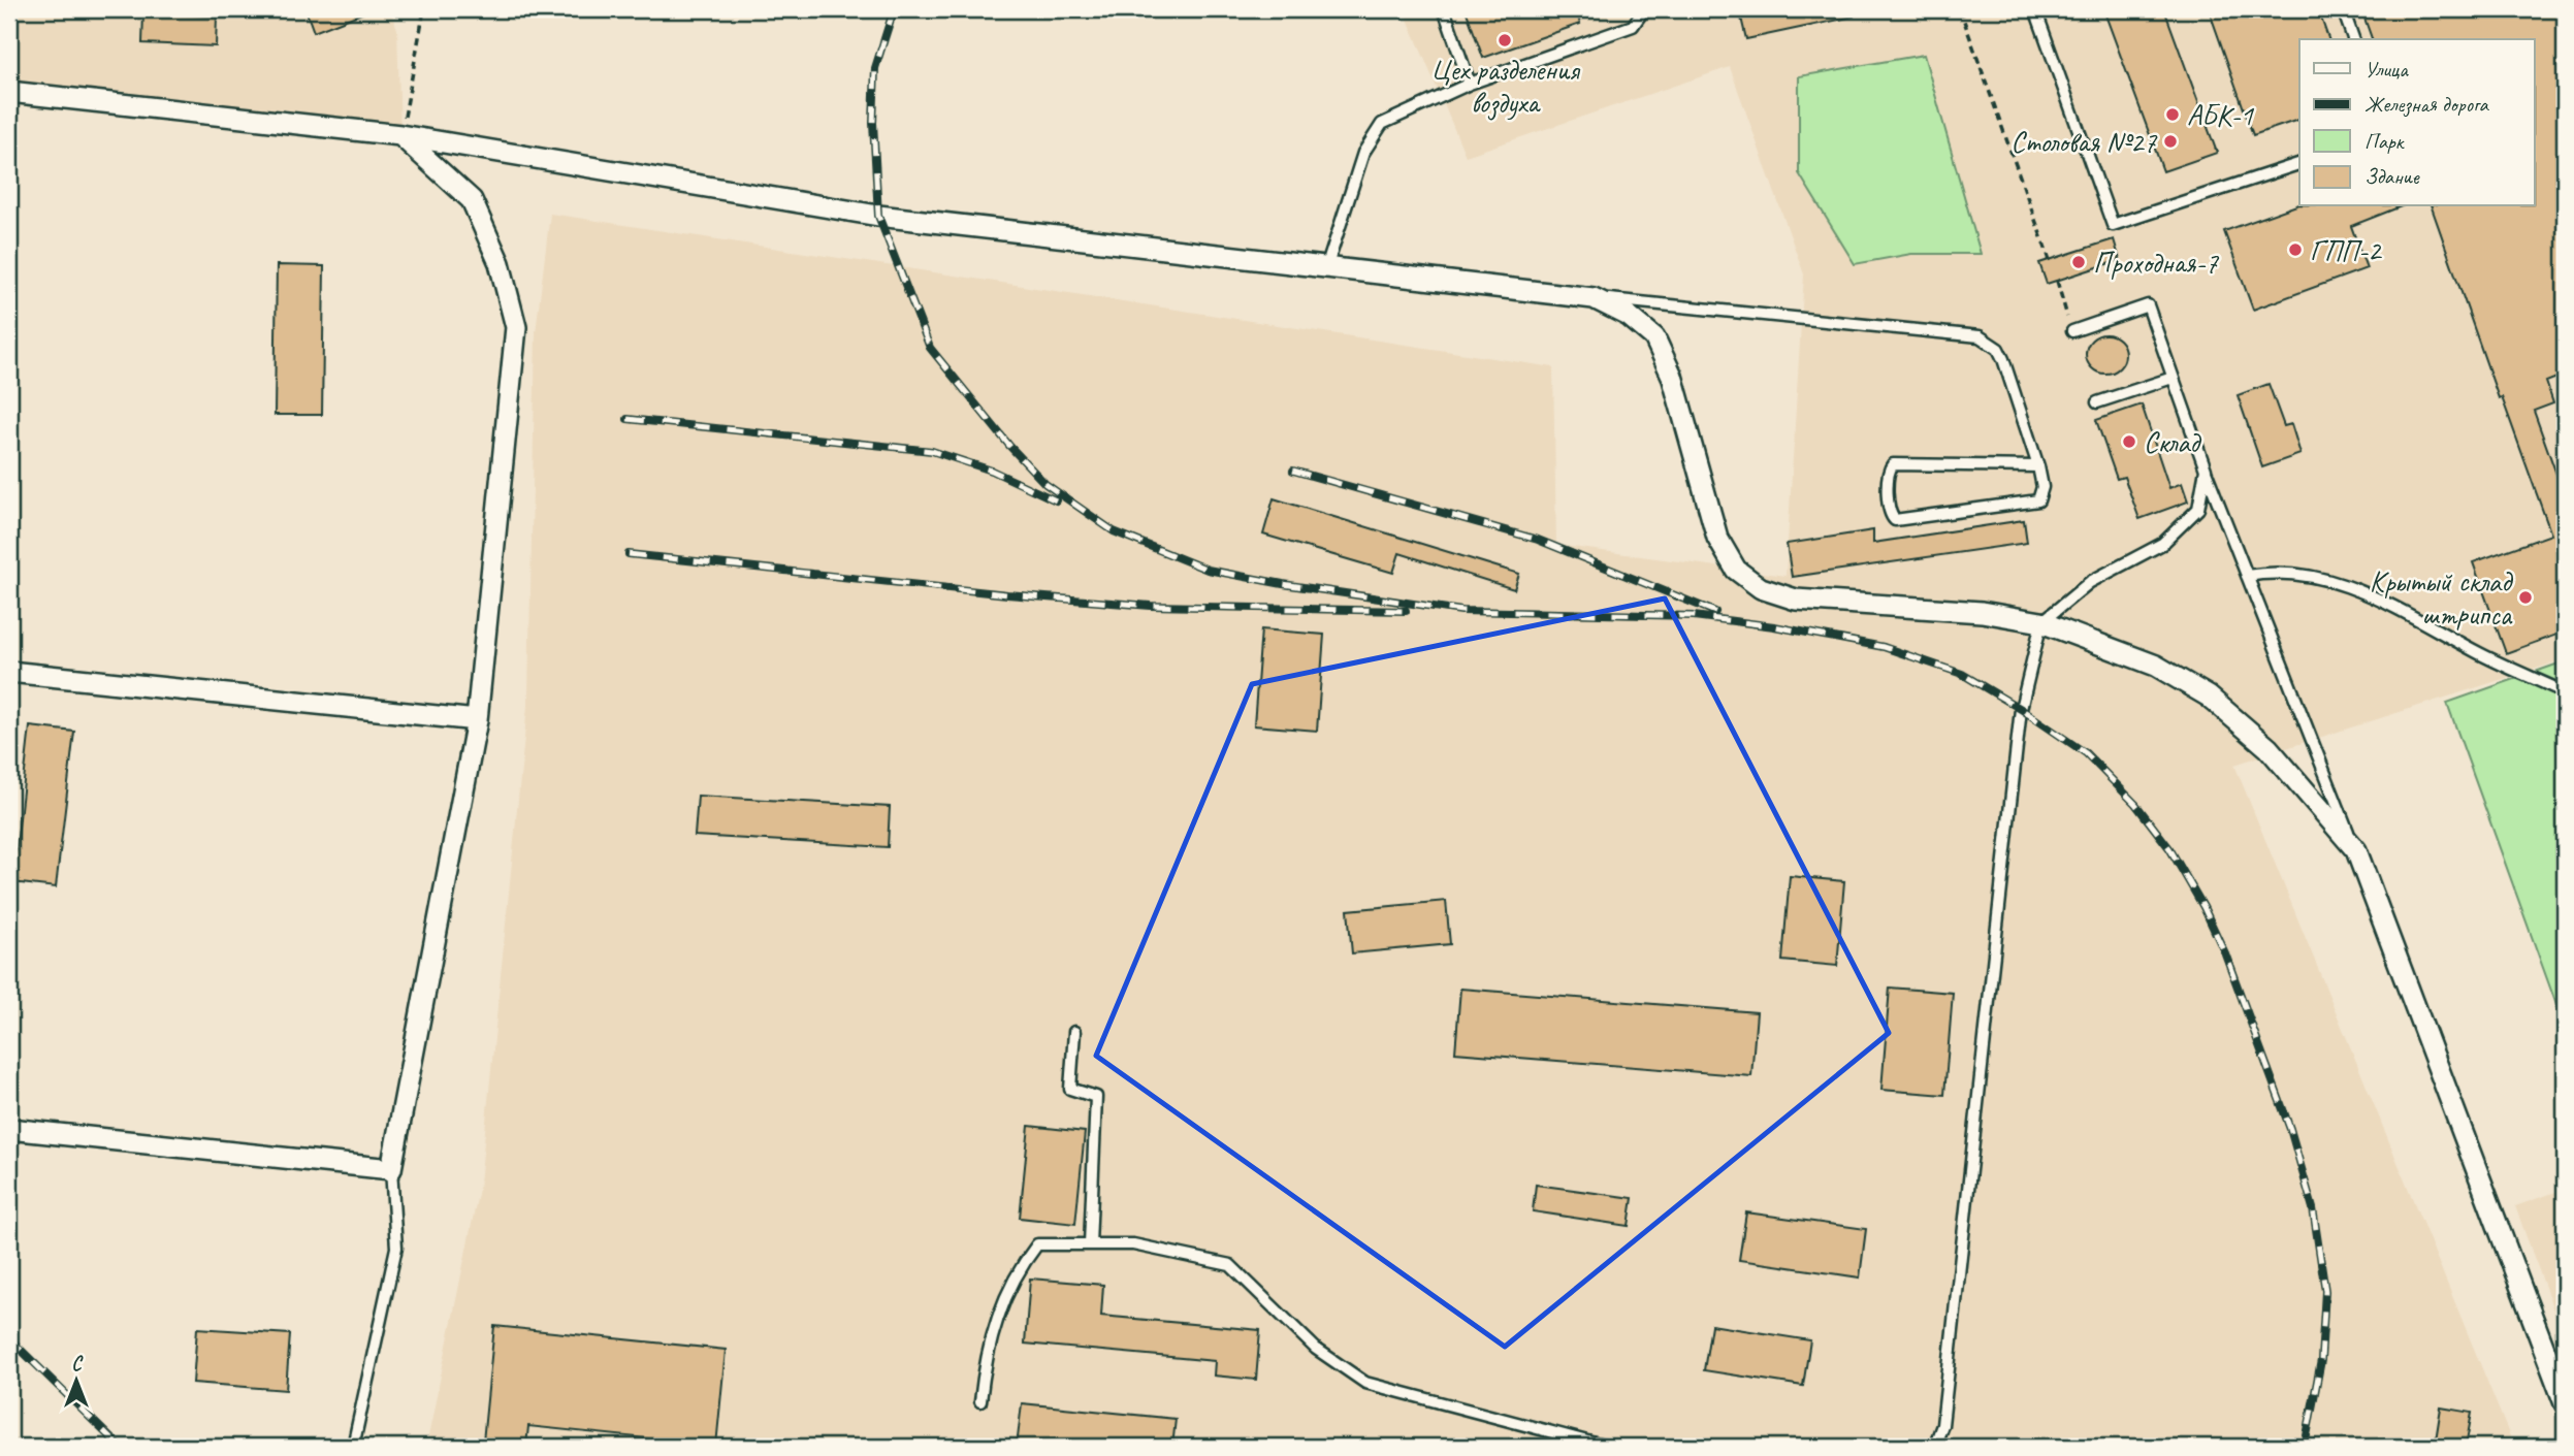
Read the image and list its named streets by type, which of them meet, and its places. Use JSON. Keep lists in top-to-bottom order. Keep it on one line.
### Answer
{"places":["Цех разделения воздуха","АБК-1","Столовая №27","ГПП-2","Проходная-7","Склад","Крытый склад штрипса"],"legend":["Улица","Железная дорога","Парк","Здание"],"north":"top"}
